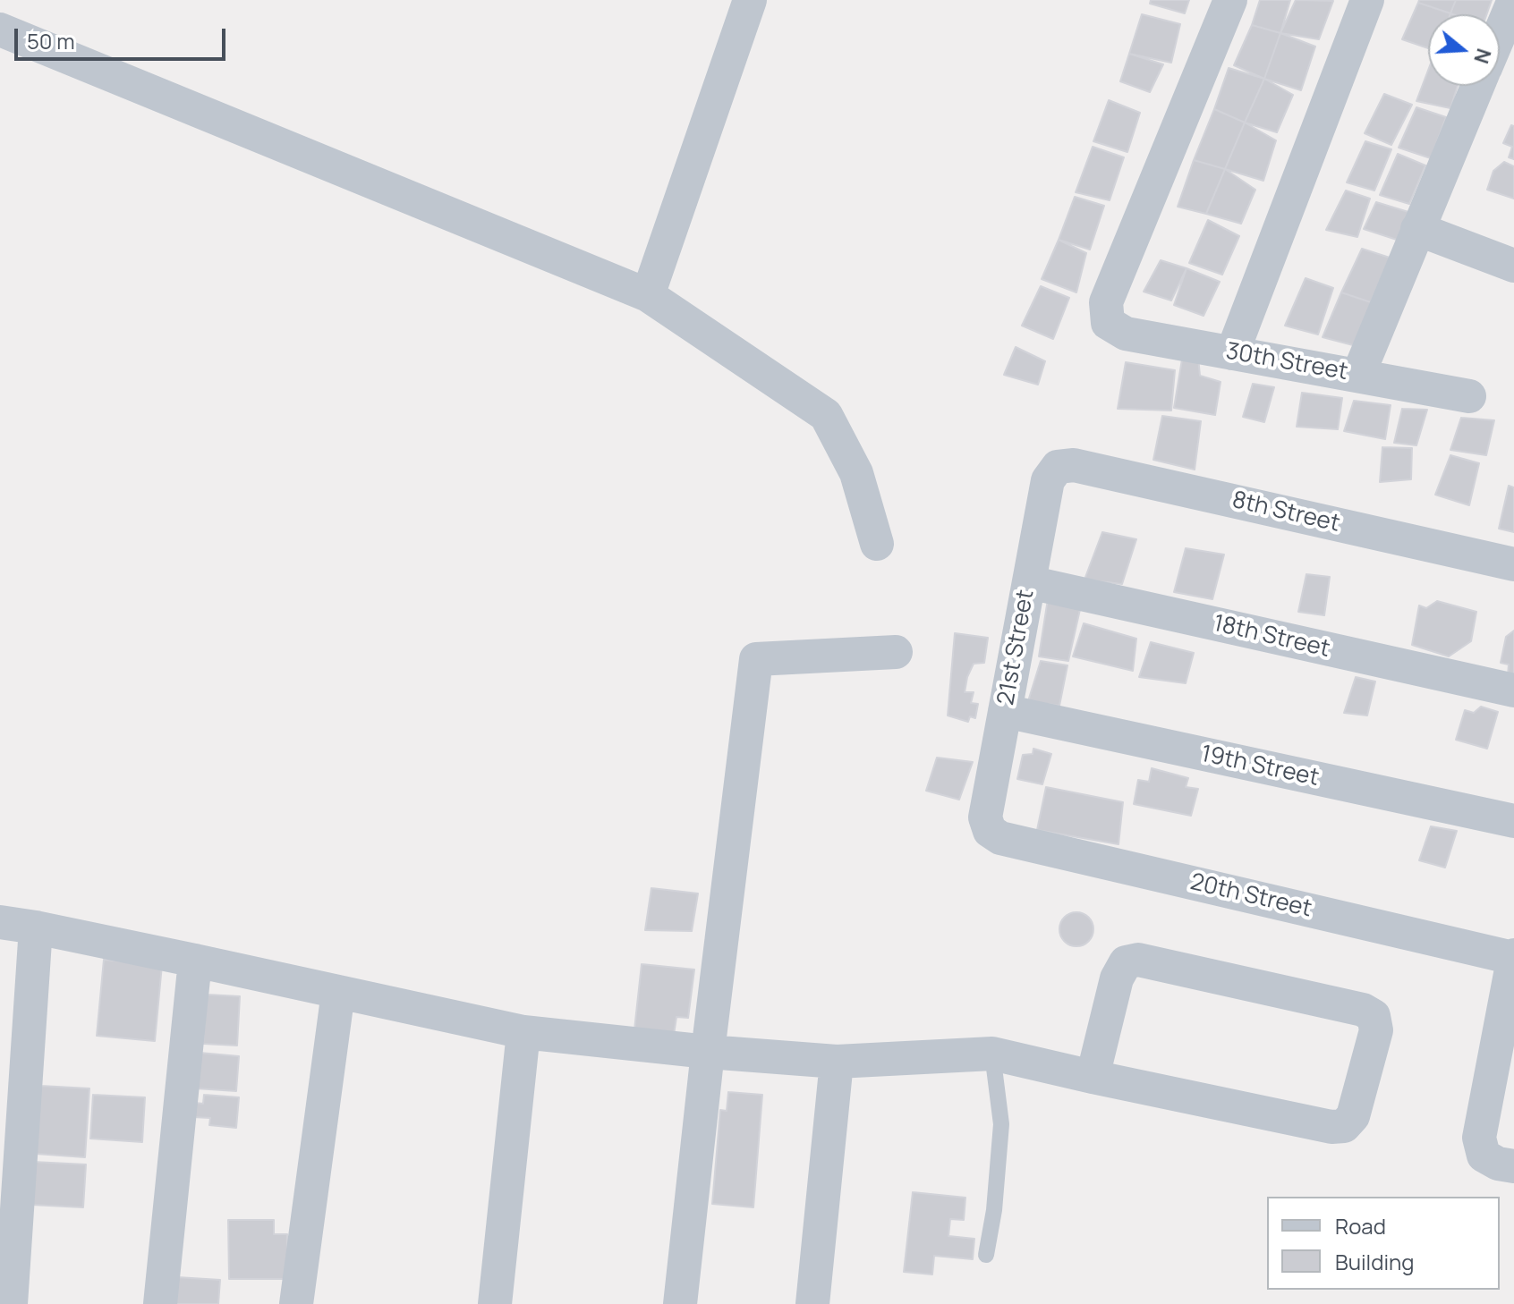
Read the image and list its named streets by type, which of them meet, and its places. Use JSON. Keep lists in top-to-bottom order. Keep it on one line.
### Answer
{"streets":{"street":["30th Street","8th Street","18th Street","21st Street","19th Street","20th Street"]},"crossings":[["8th Street","21st Street"],["18th Street","21st Street"],["21st Street","19th Street"],["21st Street","20th Street"]],"legend":["Road","Building"],"scale_bar":"50 m","north":"right"}
